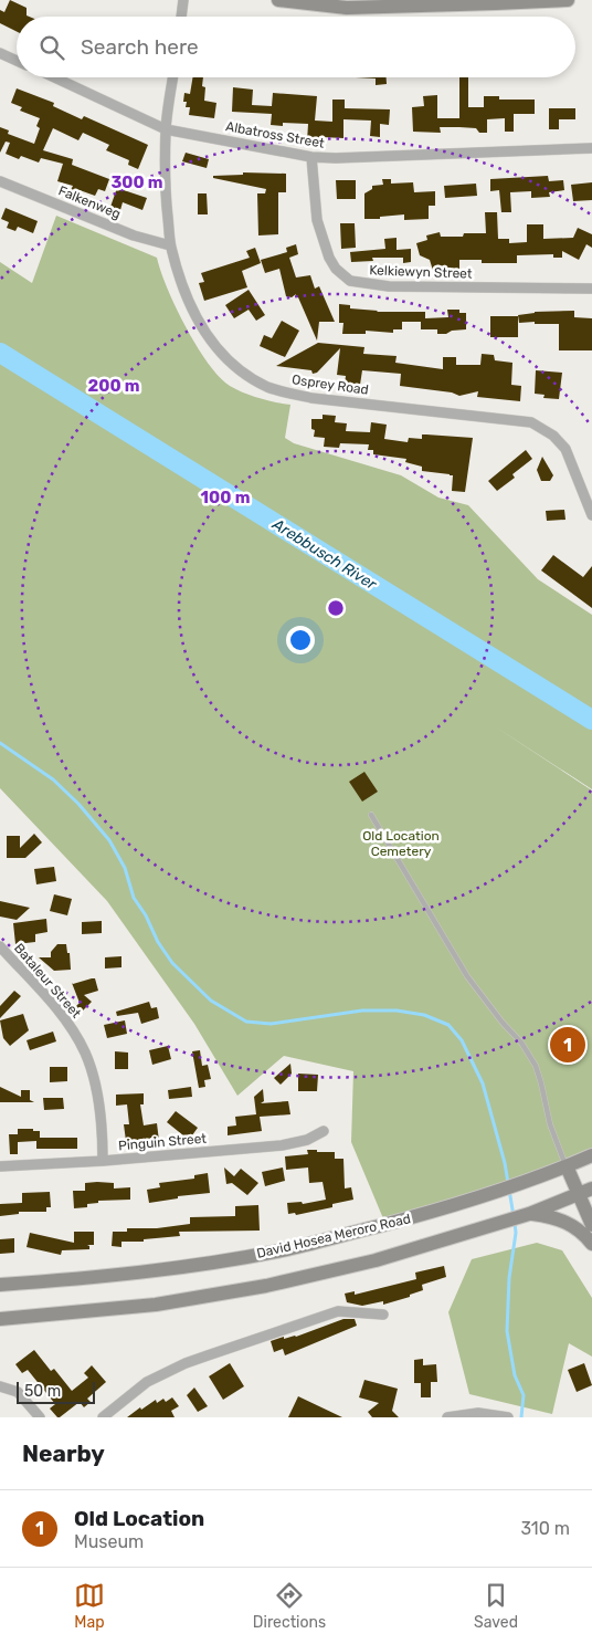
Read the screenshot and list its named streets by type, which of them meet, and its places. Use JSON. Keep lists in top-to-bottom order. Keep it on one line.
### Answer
{"streets":{"main road":["David Hosea Meroro Road"],"street":["Albatross Street","Falkenweg","Kelkiewyn Street","Osprey Road","Bataleur Street","Pinguin Street"]},"crossings":[["Albatross Street","Kelkiewyn Street"],["Albatross Street","Osprey Road"],["Falkenweg","Osprey Road"],["Bataleur Street","Pinguin Street"]],"water":["Arebbusch River"],"parks":["Old Location Cemetery"],"scale_bar":"50 m","page":{"search":"Search here","pins":"1","scale":"50 m","heading":"Nearby","list":[{"mark":"1","name":"Old Location","note":"Museum","value":"310 m"}],"nav":["Map","Directions","Saved"]},"rings":["300 m","200 m","100 m"]}
